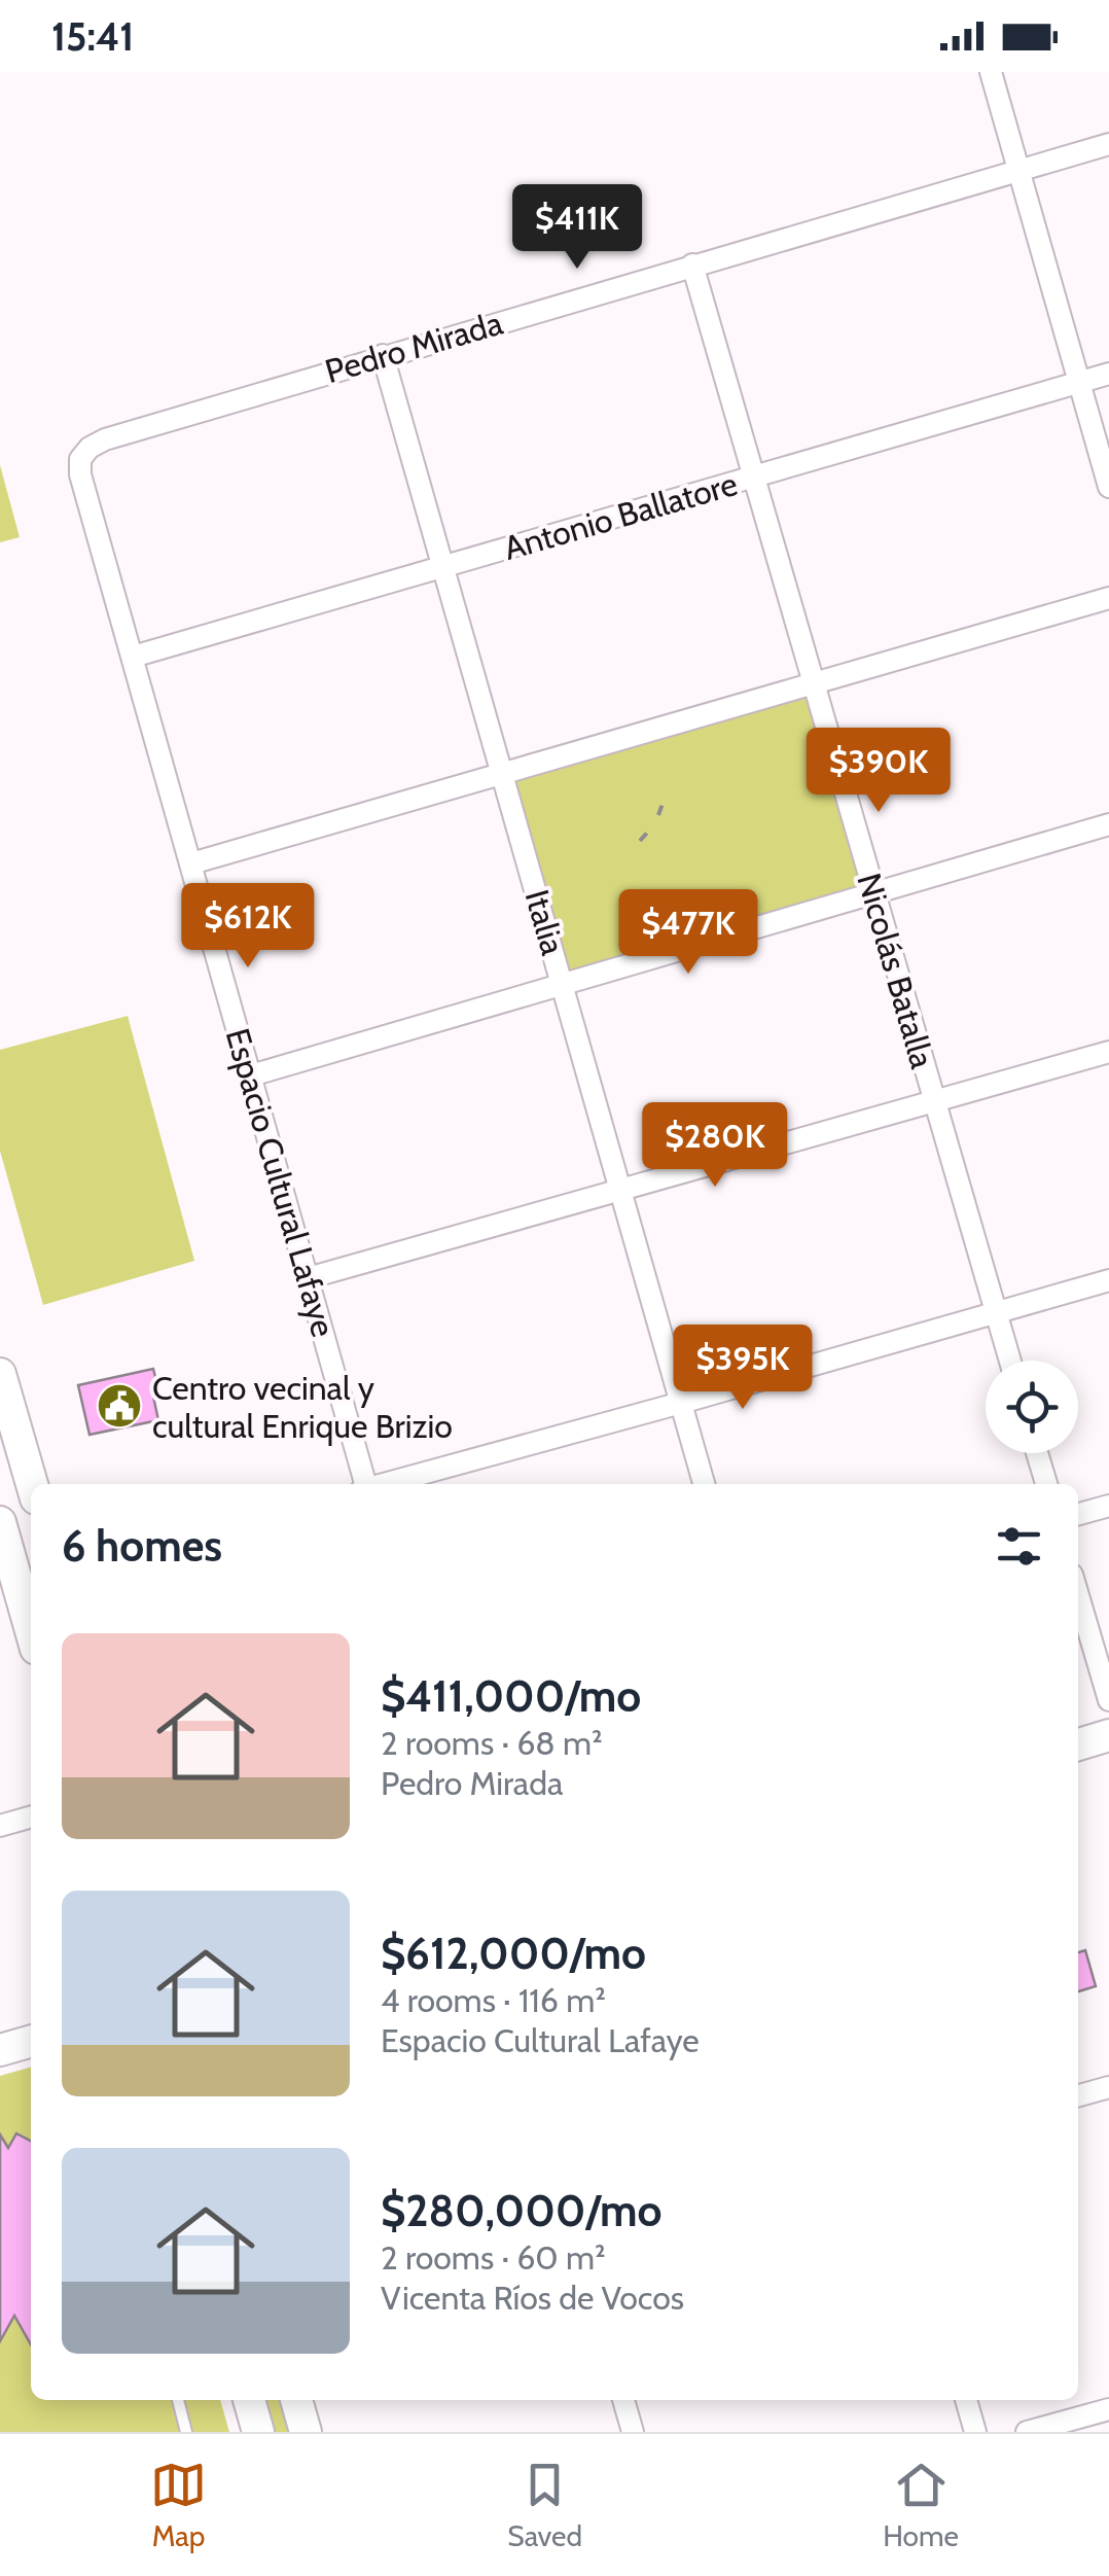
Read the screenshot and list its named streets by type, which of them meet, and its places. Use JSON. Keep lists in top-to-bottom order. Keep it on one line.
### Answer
{"streets":{"street":["Pedro Mirada","Antonio Ballatore","Italia","Nicolás Batalla","Espacio Cultural Lafaye"]},"crossings":[["Pedro Mirada","Italia"],["Pedro Mirada","Nicolás Batalla"],["Pedro Mirada","Espacio Cultural Lafaye"],["Antonio Ballatore","Italia"],["Antonio Ballatore","Nicolás Batalla"],["Antonio Ballatore","Espacio Cultural Lafaye"]],"places":{"public building":["Centro vecinal y cultural Enrique Brizio"]},"page":{"status":"15:41","price":["$411K","$390K","$612K","$477K","$280K","$395K"],"heading":"6 homes","list":[{"name":"$411,000/mo","note":"2 rooms · 68 m² · Pedro Mirada"},{"name":"$612,000/mo","note":"4 rooms · 116 m² · Espacio Cultural Lafaye"},{"name":"$280,000/mo","note":"2 rooms · 60 m² · Vicenta Ríos de Vocos"}],"tabs":["Map","Saved","Home"]}}
